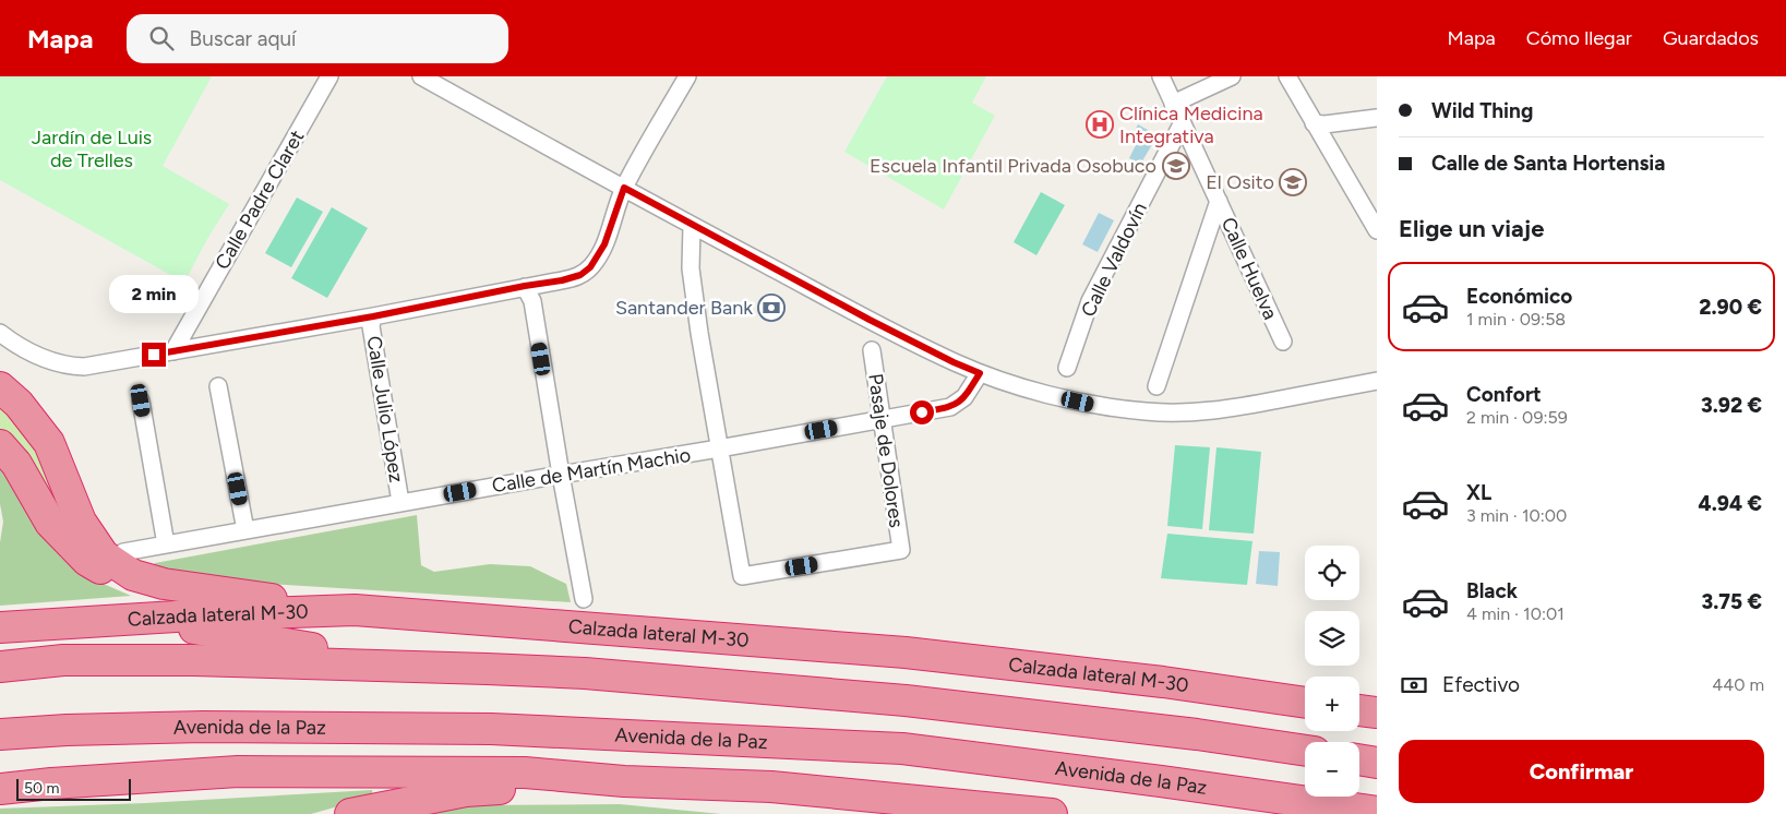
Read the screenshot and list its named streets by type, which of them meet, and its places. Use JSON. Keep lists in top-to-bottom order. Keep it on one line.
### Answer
{"streets":{"highway":["Calzada lateral M-30","Avenida de la Paz"],"street":["Calle Padre Claret","Calle Valdovín","Calle Huelva","Calle Julio López","Pasaje de Dolores","Calle de Martín Machio"]},"crossings":[["Calle Valdovín","Calle Huelva"],["Calle Julio López","Calle de Martín Machio"],["Pasaje de Dolores","Calle de Martín Machio"]],"parks":["Jardín de Luis de Trelles"],"places":{"hospital":["Clínica Medicina Integrativa"],"school or university":["Escuela Infantil Privada Osobuco","El Osito"],"bank":["Santander Bank"]},"scale_bar":"50 m","page":{"header":"Mapa","search":"Buscar aquí","nav":["Mapa","Cómo llegar","Guardados"],"banner":["Wild Thing","Calle de Santa Hortensia"],"heading":"Elige un viaje","list":[{"name":"Económico","note":"1 min · 09:58","value":"2.90 €"},{"name":"Confort","note":"2 min · 09:59","value":"3.92 €"},{"name":"XL","note":"3 min · 10:00","value":"4.94 €"},{"name":"Black","note":"4 min · 10:01","value":"3.75 €"}],"bubble":"2 min","map_buttons":["+","−"],"pay":["Efectivo","440 m"],"buttons":"Confirmar","scale":"50 m"}}
